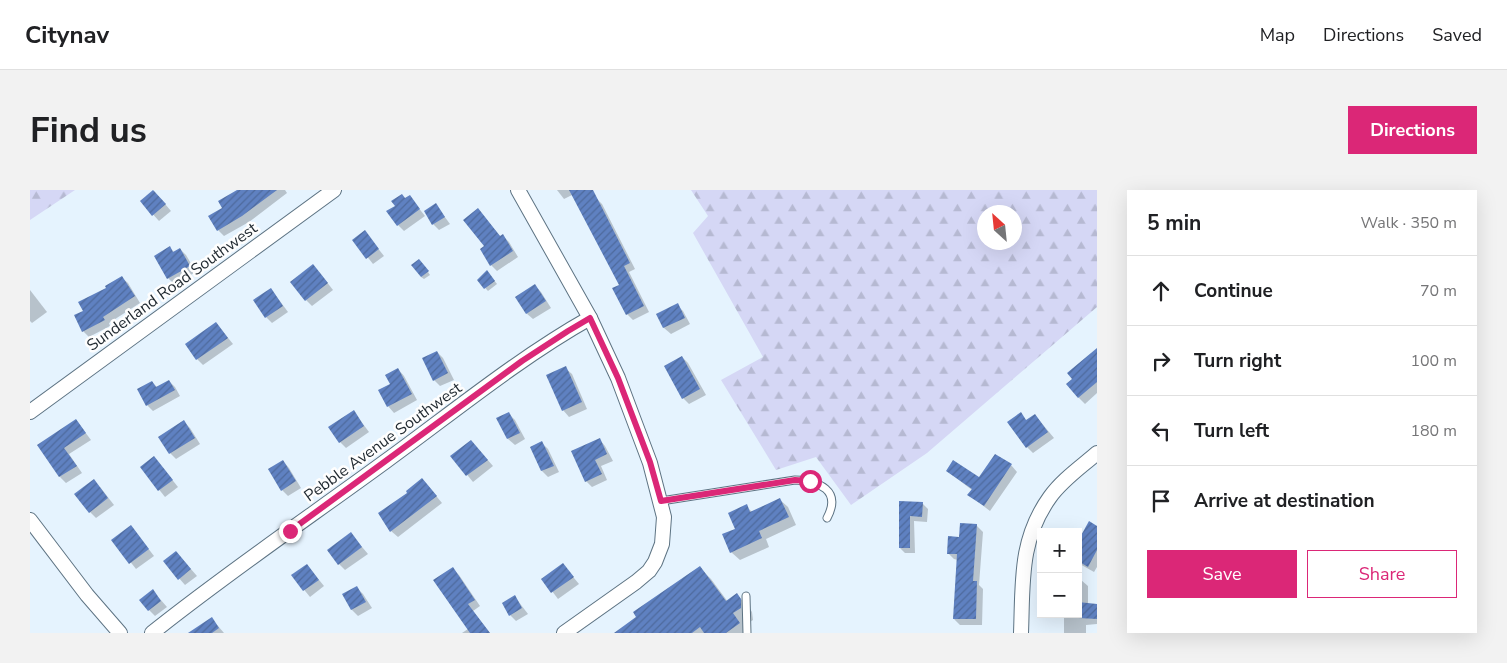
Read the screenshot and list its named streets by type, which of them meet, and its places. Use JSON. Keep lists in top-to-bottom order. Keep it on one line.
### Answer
{"streets":{"street":["Sunderland Road Southwest","Pebble Avenue Southwest"]},"north":"top left","page":{"header":"Citynav","nav":["Map","Directions","Saved"],"buttons":["Directions",["Save","Share"]],"title":"Find us","heading":["5 min","Walk · 350 m"],"list":[["Continue","70 m"],["Turn right","100 m"],["Turn left","180 m"],"Arrive at destination"],"map_buttons":["+","−"]}}
